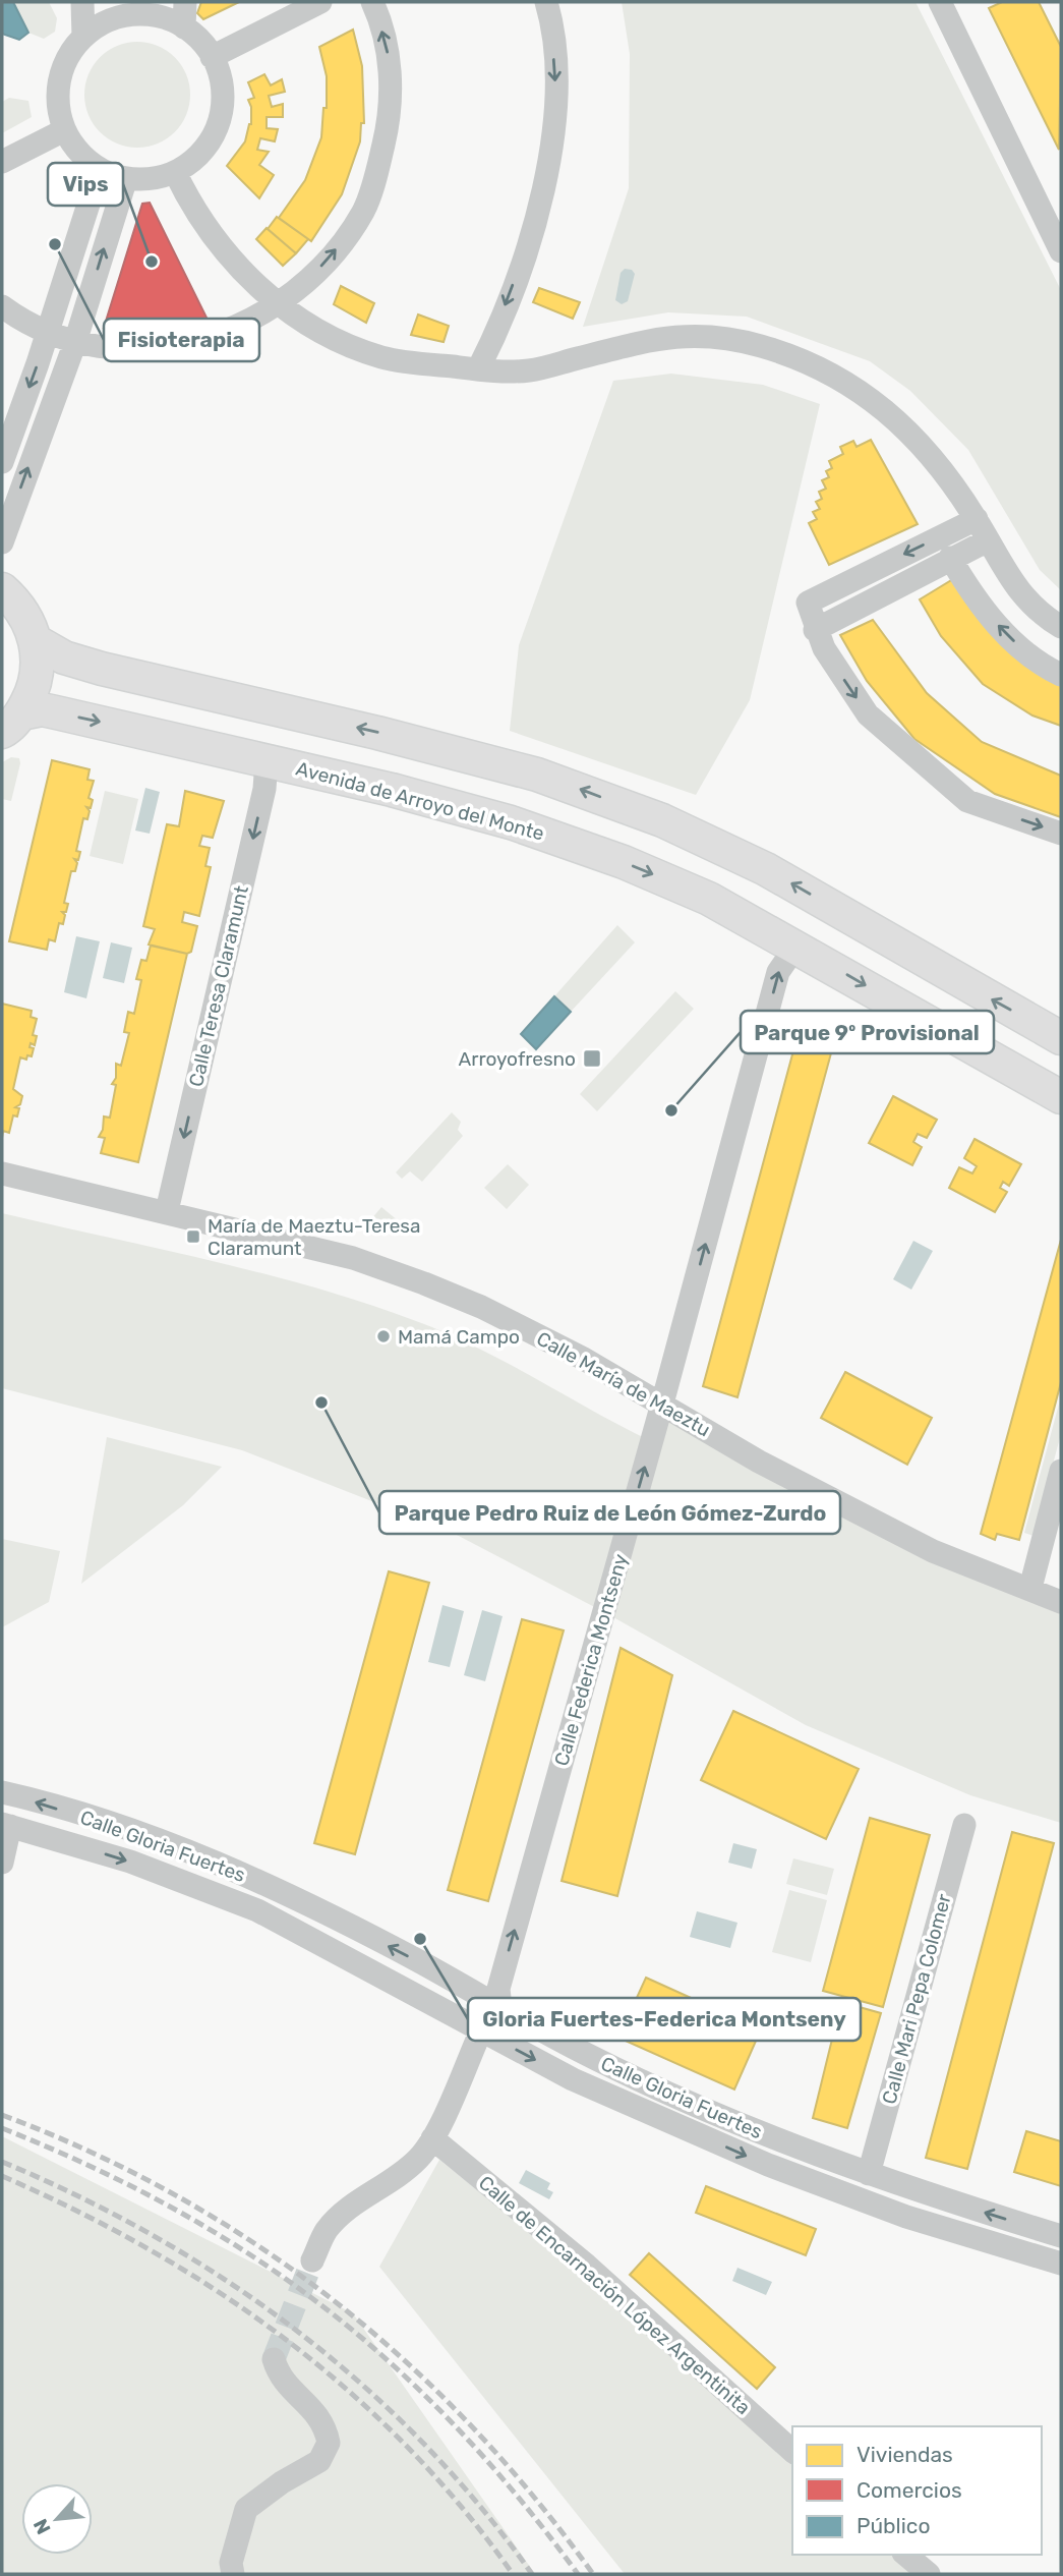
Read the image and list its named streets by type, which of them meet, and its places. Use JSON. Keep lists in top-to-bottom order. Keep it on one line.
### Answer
{"streets":{"street":["Avenida de Arroyo del Monte","Calle Teresa Claramunt","Calle María de Maeztu","Calle Federica Montseny","Calle Gloria Fuertes","Calle Mari Pepa Colomer","Calle de Encarnación López Argentinita"]},"crossings":[["Avenida de Arroyo del Monte","Calle Teresa Claramunt"],["Avenida de Arroyo del Monte","Calle Federica Montseny"],["Calle Teresa Claramunt","Calle María de Maeztu"],["Calle María de Maeztu","Calle Federica Montseny"],["Calle Federica Montseny","Calle Gloria Fuertes"],["Calle Gloria Fuertes","Calle Mari Pepa Colomer"]],"one_way":["Calle Teresa Claramunt","Calle Federica Montseny"],"places":{"other":["Fisioterapia","Vips","Parque 9º Provisional","Mamá Campo","Parque Pedro Ruiz de León Gómez-Zurdo","Gloria Fuertes-Federica Montseny"],"transit":["Arroyofresno","María de Maeztu-Teresa Claramunt"]},"legend":["Viviendas","Comercios","Público"],"north":"bottom left"}
